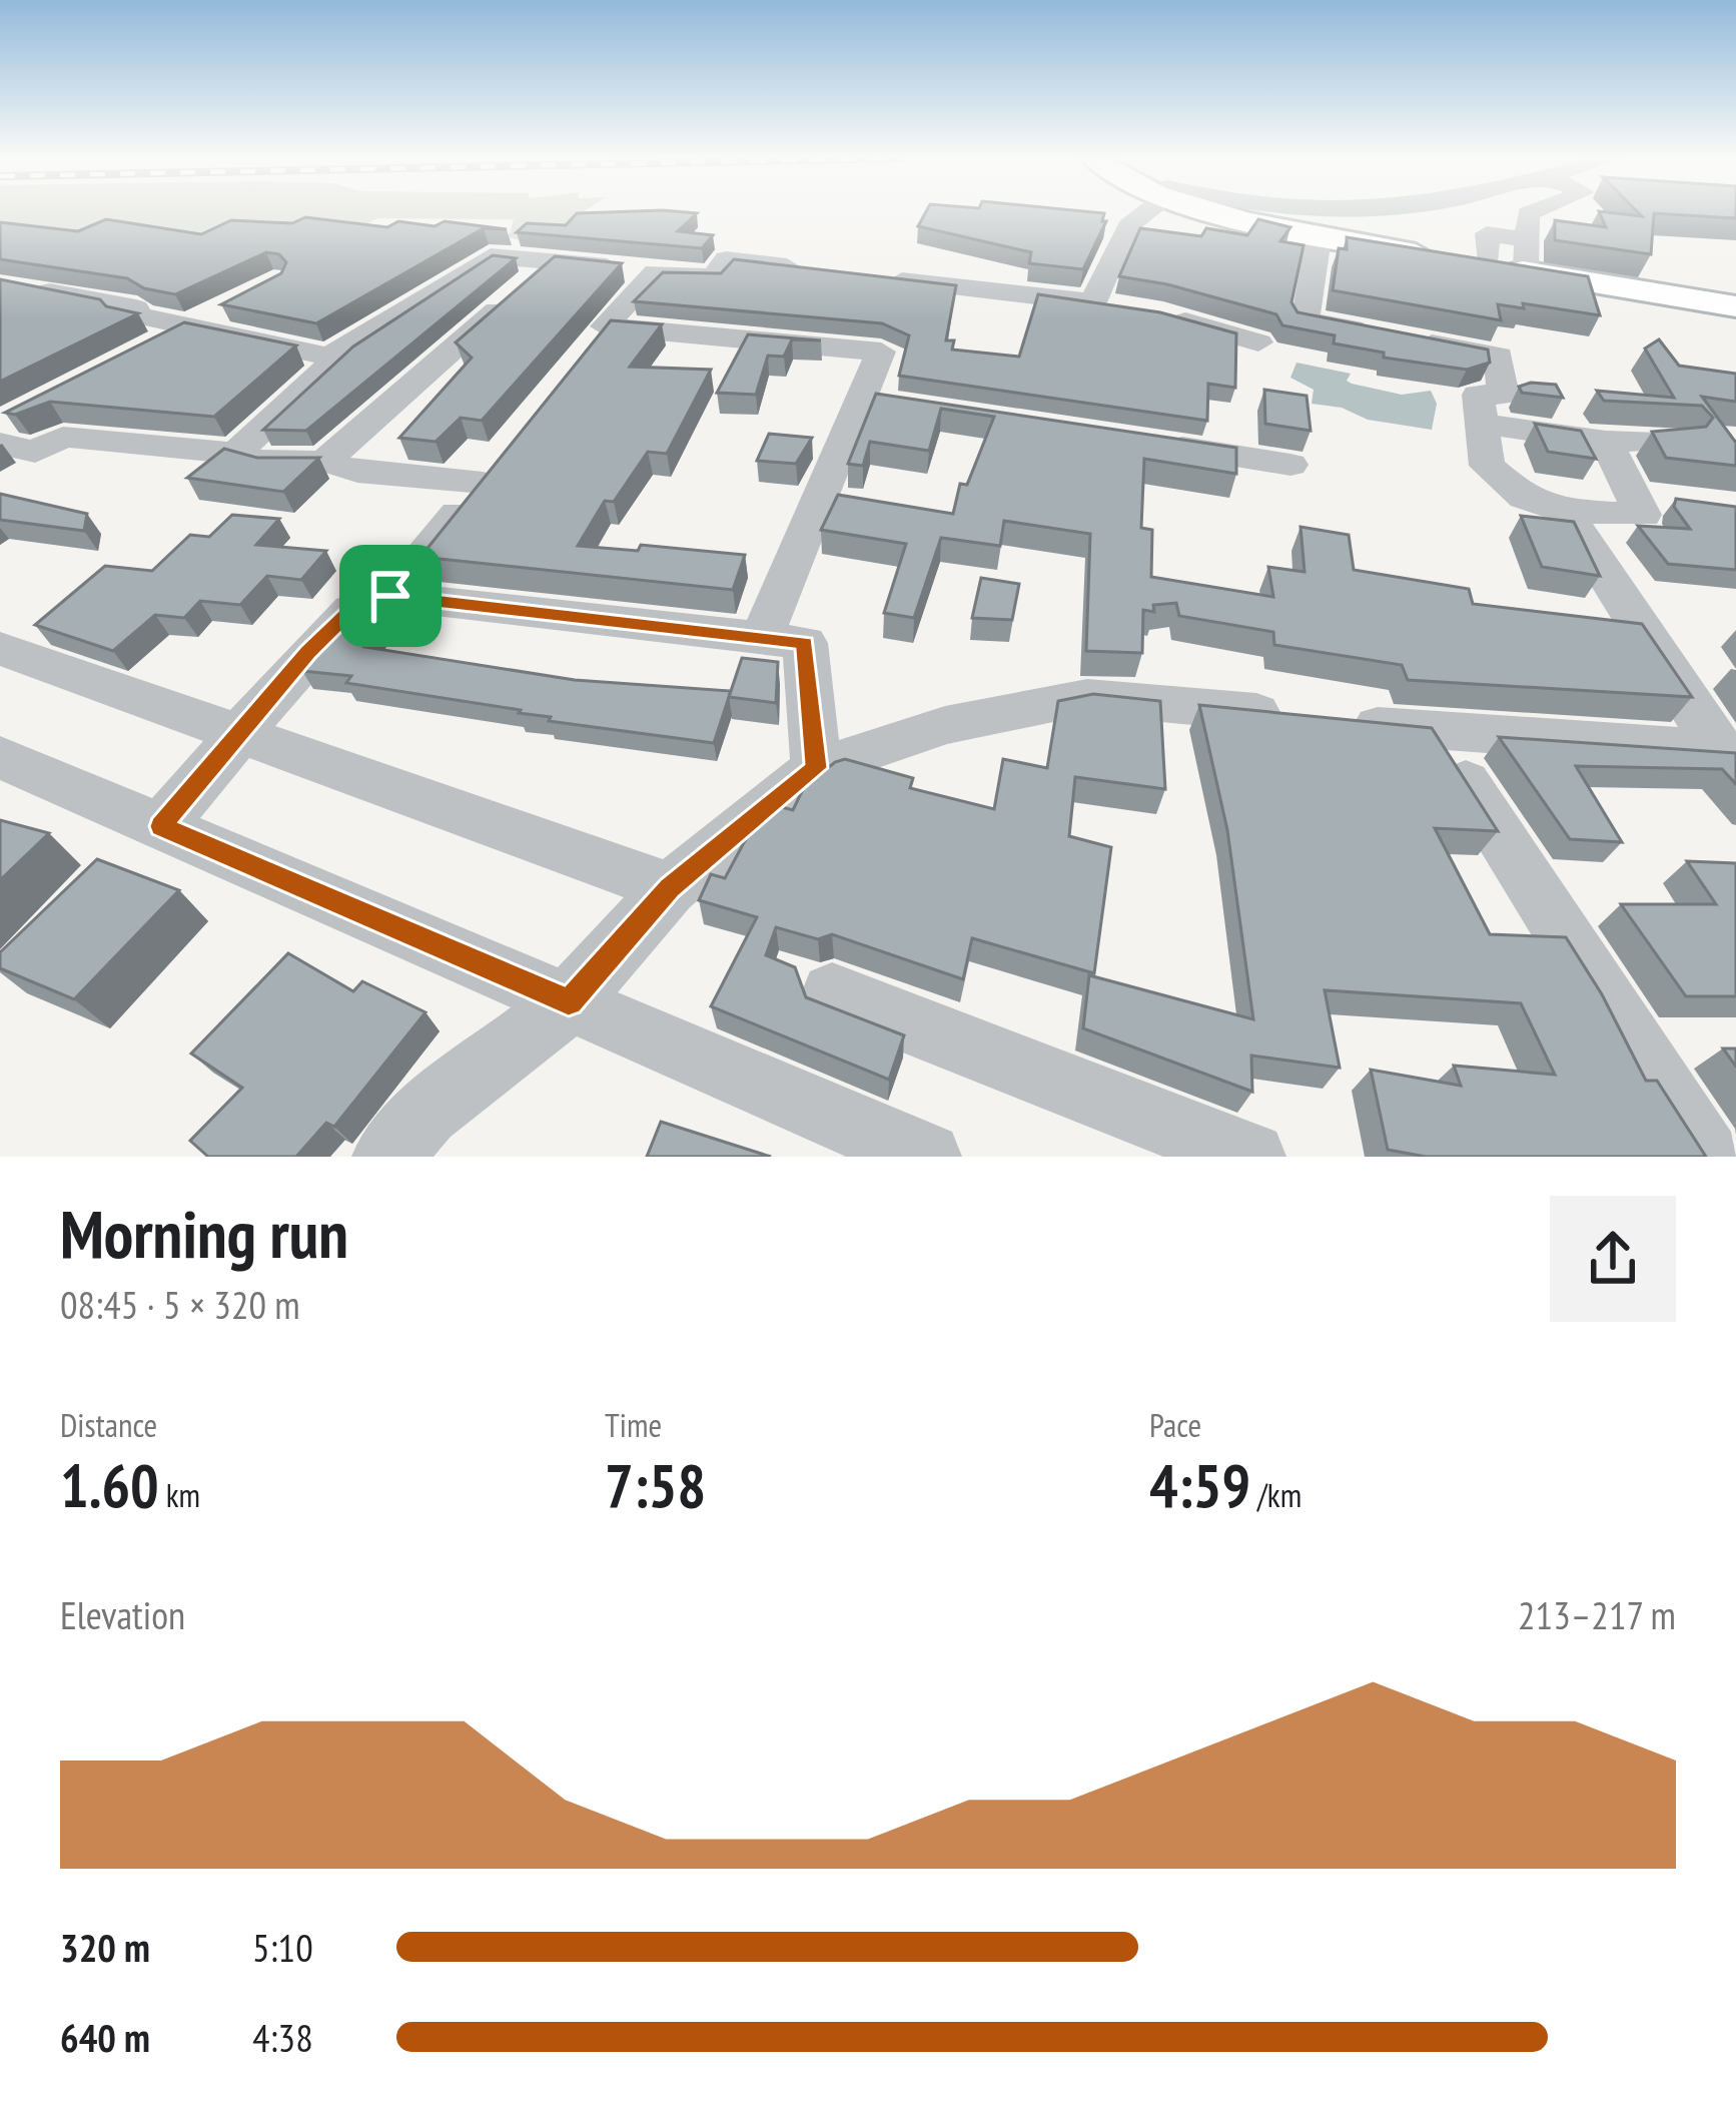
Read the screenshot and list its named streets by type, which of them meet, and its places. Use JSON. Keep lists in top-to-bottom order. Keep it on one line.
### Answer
{"page":{"heading":["Morning run","08:45 · 5 × 320 m"],"stats":[["Distance","1.60 km"],["Time","7:58"],["Pace","4:59 /km"]],"chart":["Elevation","213–217 m"],"list":[{"name":"320 m","note":"5:10"},{"name":"640 m","note":"4:38"}]}}
